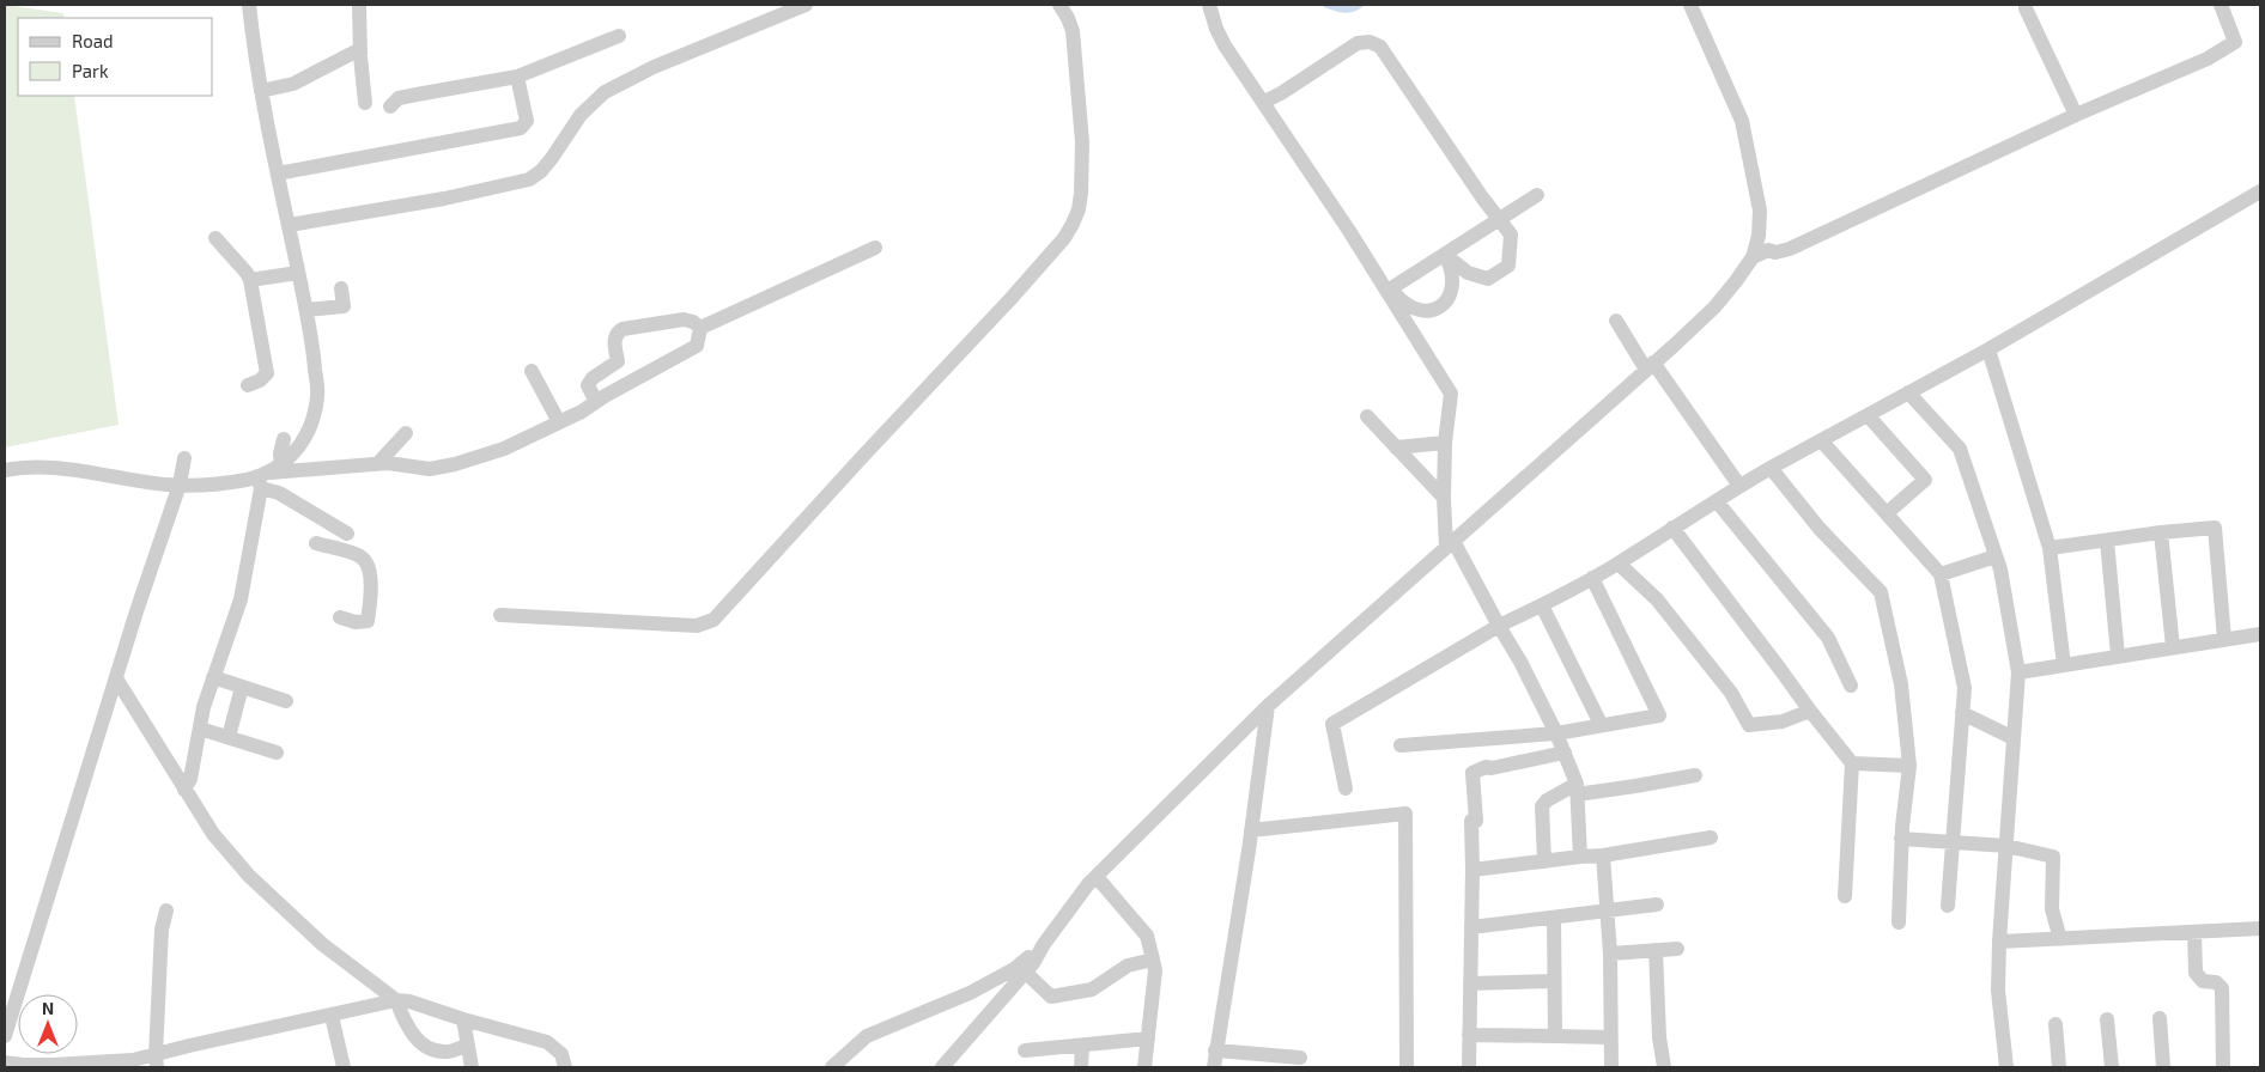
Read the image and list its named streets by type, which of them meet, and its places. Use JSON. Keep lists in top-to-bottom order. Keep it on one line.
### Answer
{"legend":["Road","Park"],"north":"top"}
